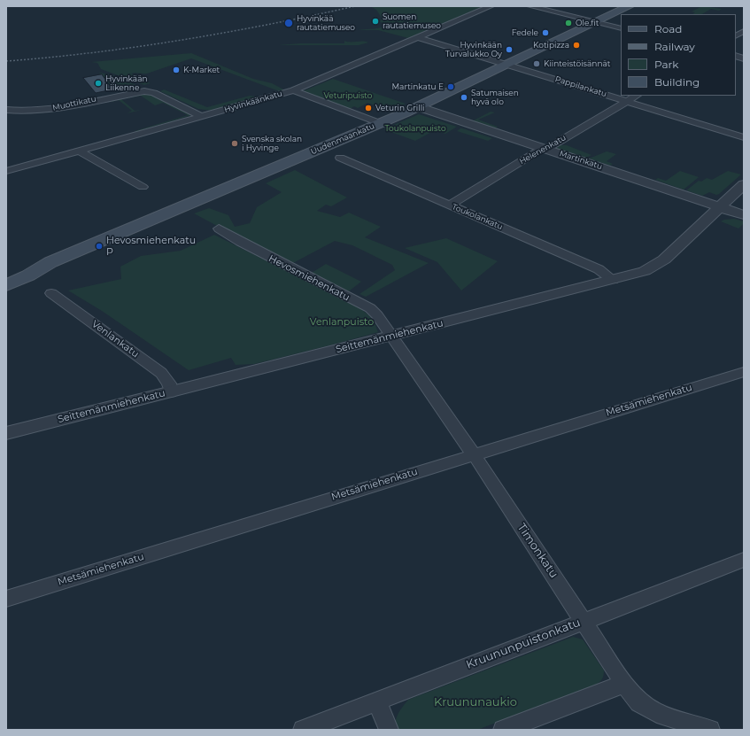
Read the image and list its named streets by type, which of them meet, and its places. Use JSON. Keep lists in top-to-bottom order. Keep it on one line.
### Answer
{"streets":{"main road":["Uudenmaankatu"],"street":["Pappilankatu","Hyvinkäänkatu","Muottikatu","Helenenkatu","Martinkatu","Toukolankatu","Hevosmiehenkatu","Seittemänmiehenkatu","Venlankatu","Metsämiehenkatu","Timonkatu","Kruununpuistonkatu"]},"crossings":[["Pappilankatu","Hyvinkäänkatu"],["Pappilankatu","Uudenmaankatu"],["Pappilankatu","Helenenkatu"],["Hyvinkäänkatu","Muottikatu"],["Uudenmaankatu","Martinkatu"],["Helenenkatu","Martinkatu"],["Helenenkatu","Toukolankatu"],["Martinkatu","Seittemänmiehenkatu"],["Toukolankatu","Seittemänmiehenkatu"],["Hevosmiehenkatu","Seittemänmiehenkatu"],["Hevosmiehenkatu","Timonkatu"],["Seittemänmiehenkatu","Venlankatu"],["Seittemänmiehenkatu","Timonkatu"],["Metsämiehenkatu","Timonkatu"],["Timonkatu","Kruununpuistonkatu"]],"parks":["Veturipuisto","Toukolanpuisto","Venlanpuisto","Kruununaukio"],"places":["Suomen rautatiemuseo","Hyvinkää rautatiemuseo","Ole.fit","Fedele","Kotipizza","Hyvinkään Turvalukko Oy","Kiinteistöisännät","K-Market","Hyvinkään Liikenne","Martinkatu E","Satumaisen hyvä olo","Veturin Grilli","Svenska skolan i Hyvinge","Hevosmiehenkatu P"],"legend":["Road","Railway","Park","Building"]}
